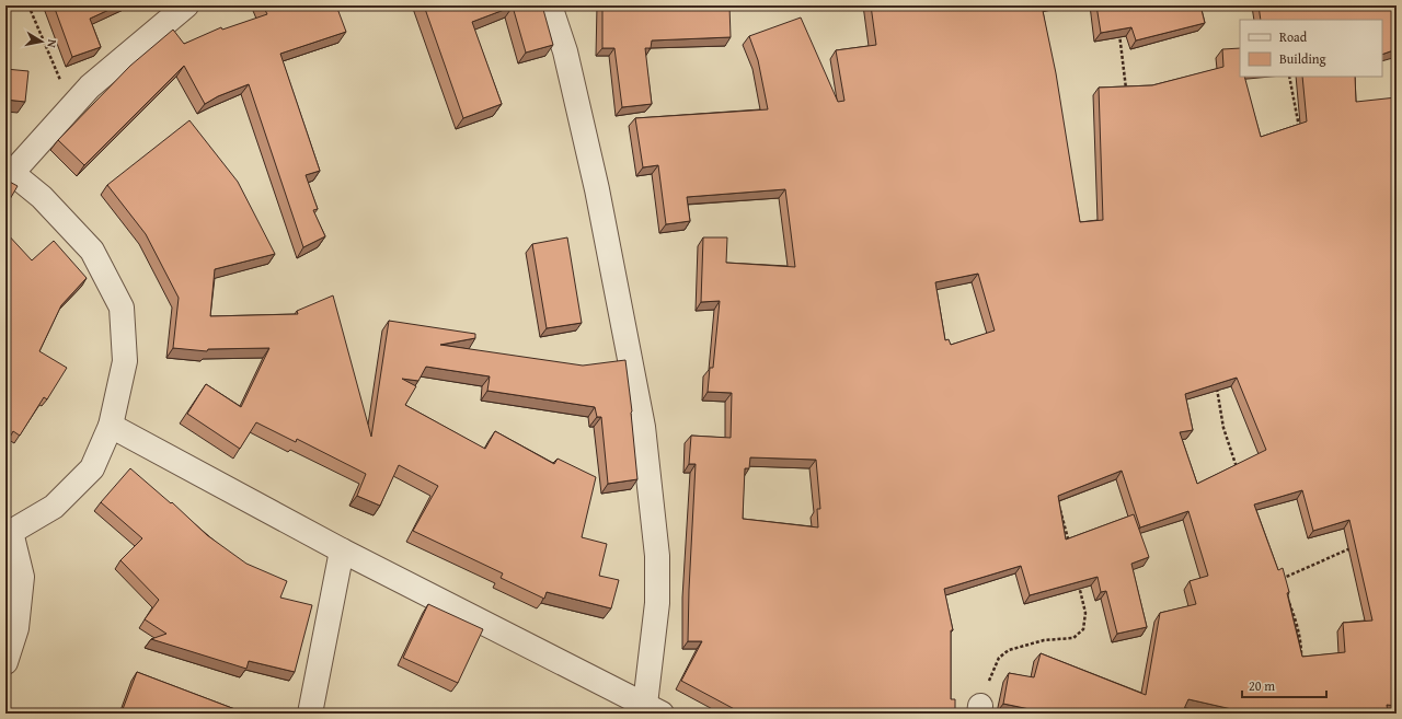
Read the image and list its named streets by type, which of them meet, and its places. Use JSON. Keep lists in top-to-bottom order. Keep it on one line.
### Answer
{"legend":["Road","Building"],"scale_bar":"20 m","north":"right"}
